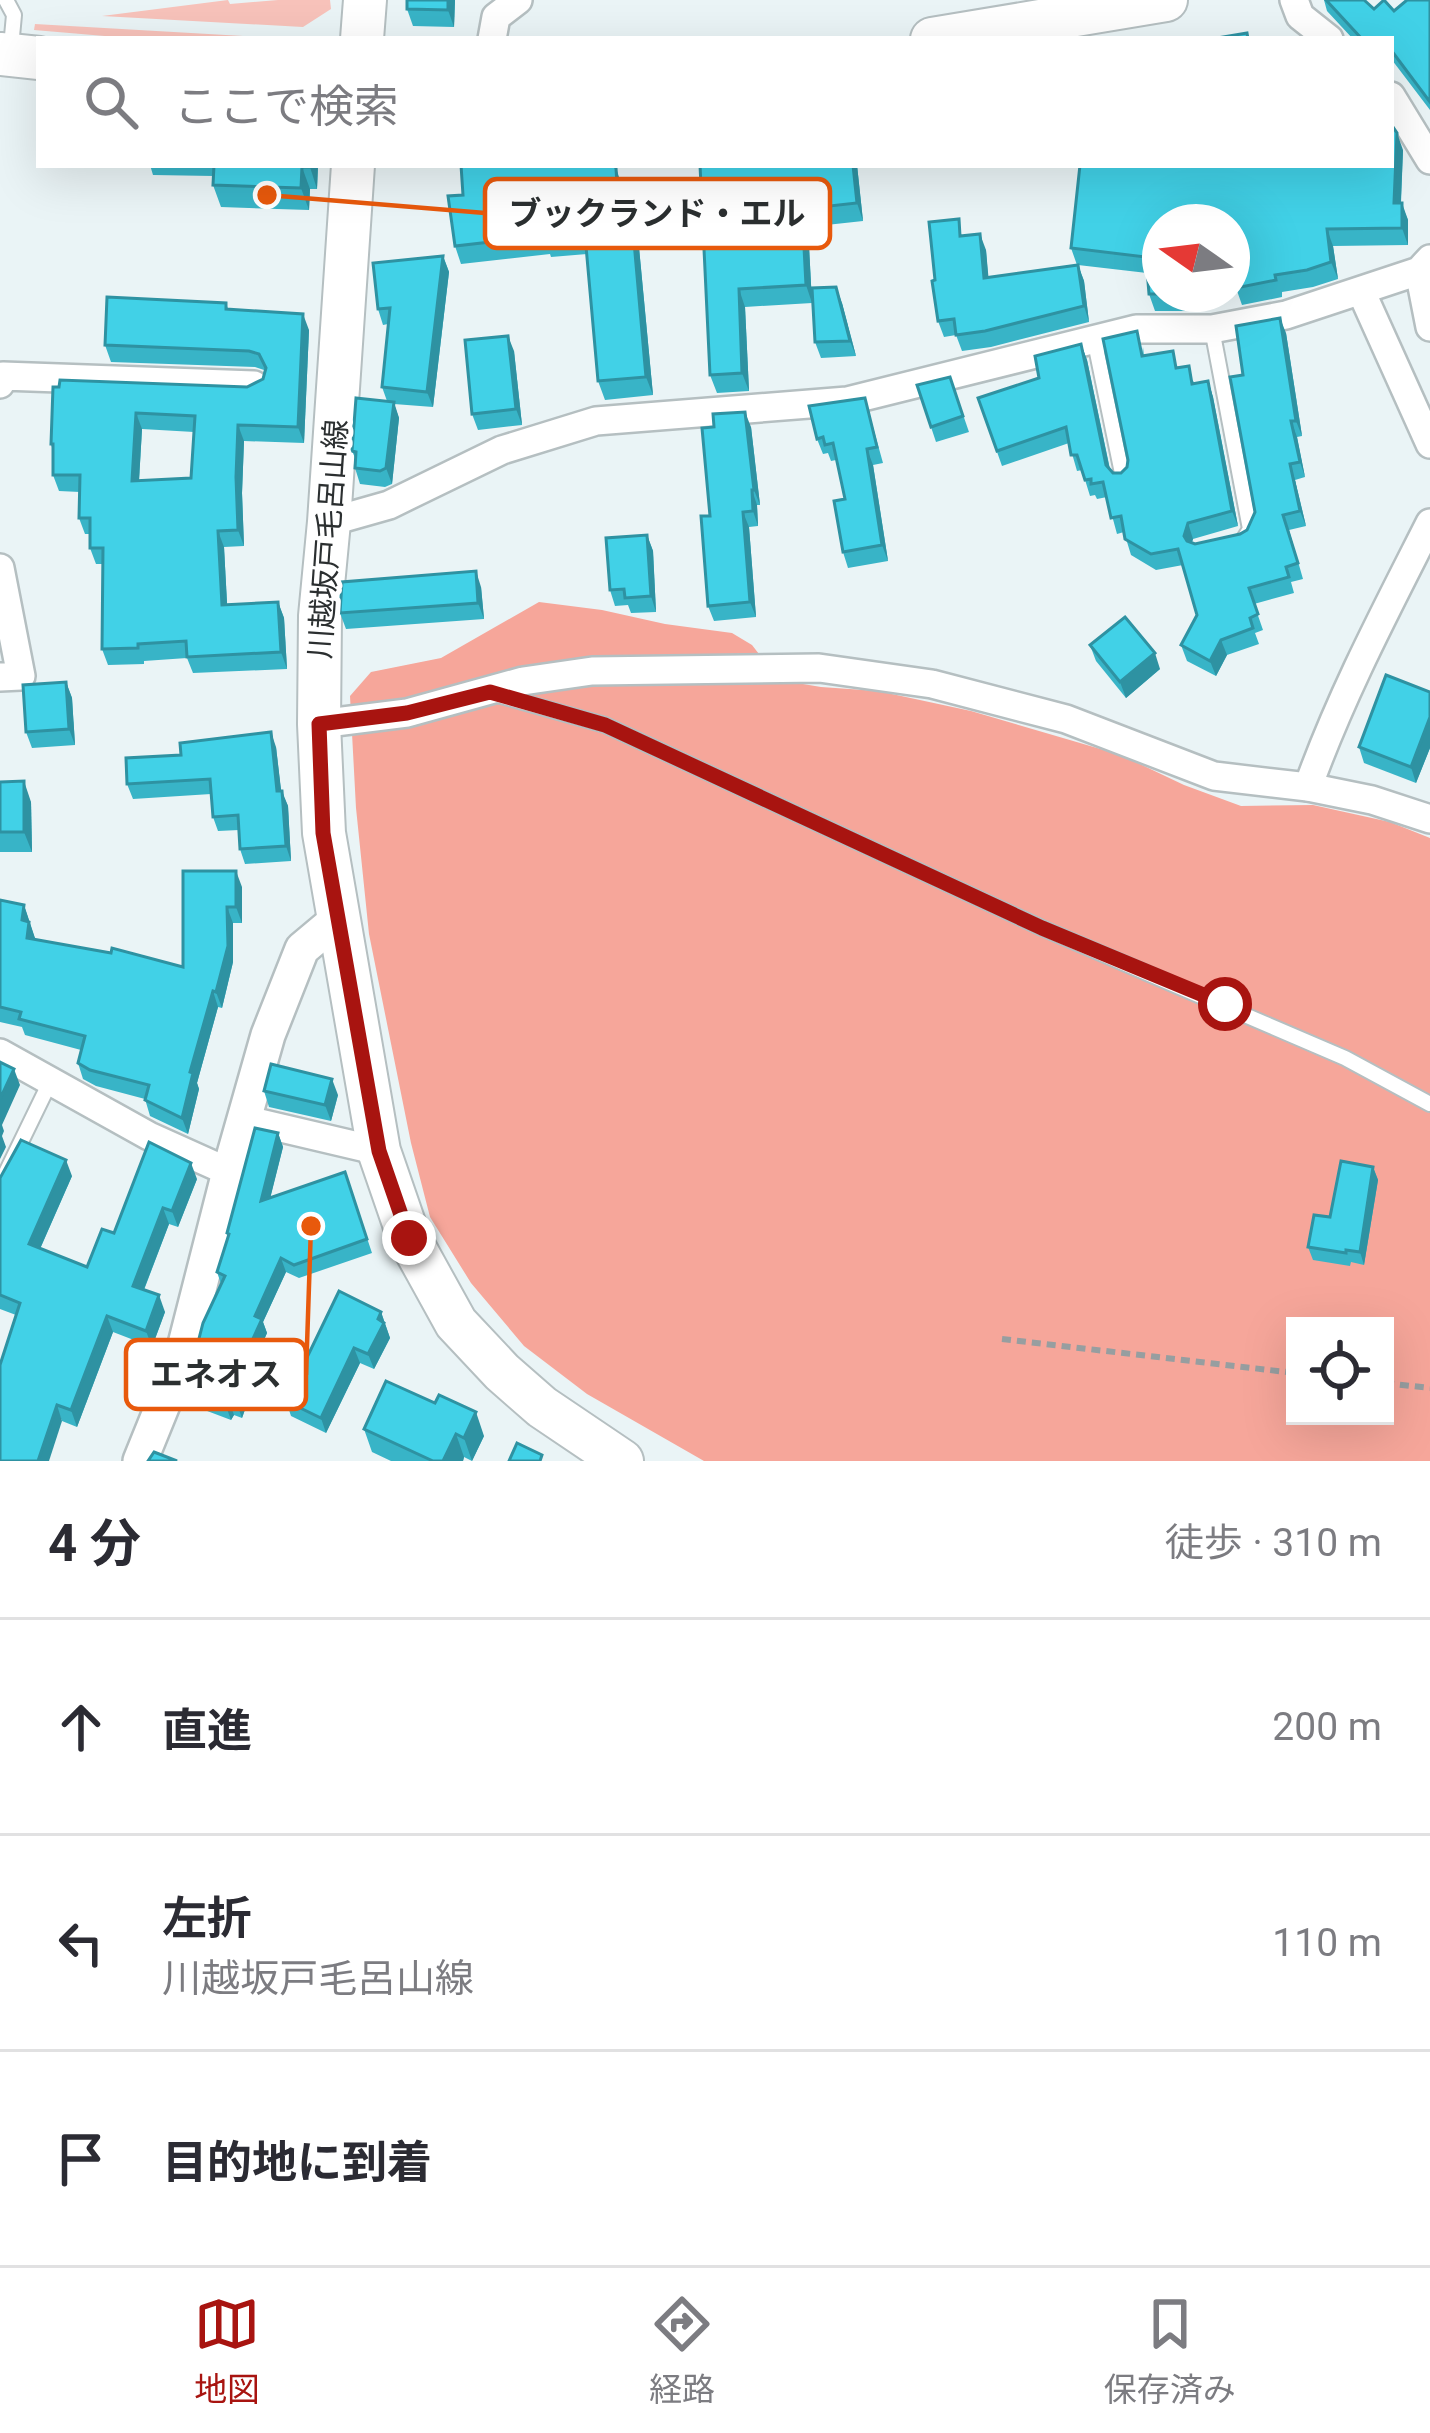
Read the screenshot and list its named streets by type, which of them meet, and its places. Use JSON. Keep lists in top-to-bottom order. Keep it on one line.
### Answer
{"streets":{"main road":["川越坂戸毛呂山線"]},"places":["ブックランド・エル","エネオス"],"north":"left","page":{"search":"ここで検索","heading":["4 分","徒歩 · 310 m"],"list":[["直進","200 m"],["左折","川越坂戸毛呂山線","110 m"],"目的地に到着"],"nav":["地図","経路","保存済み"]}}
